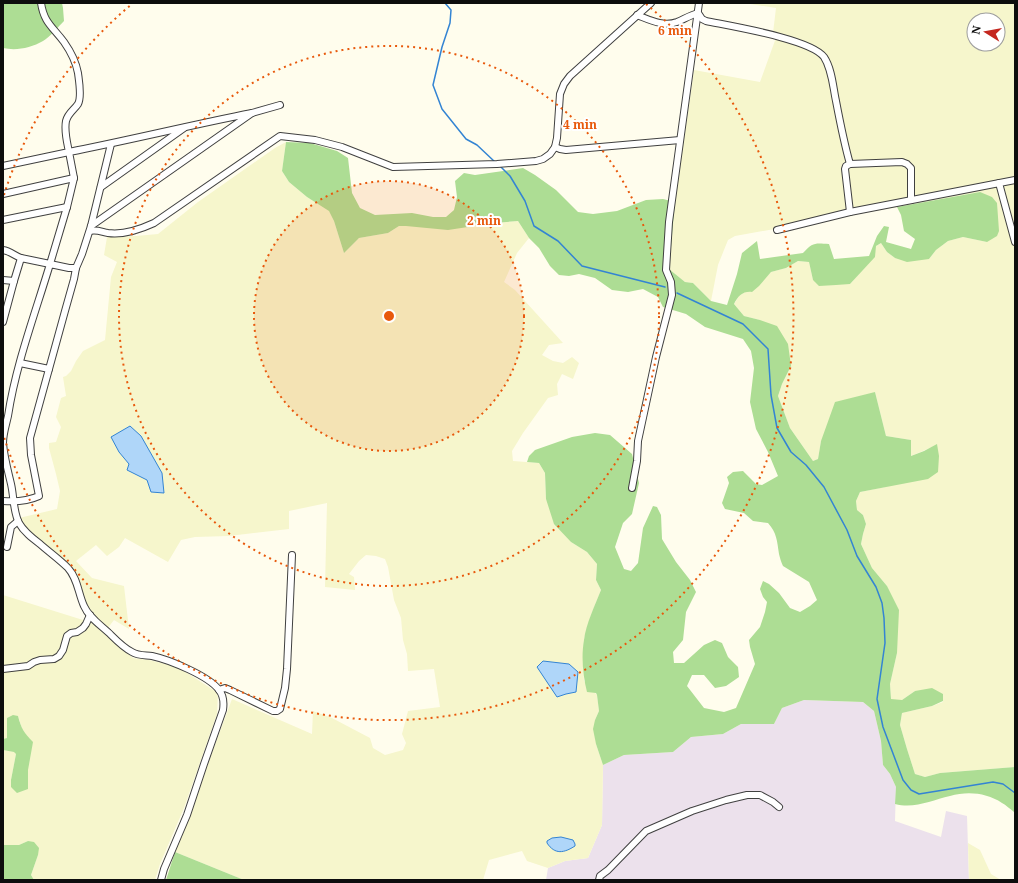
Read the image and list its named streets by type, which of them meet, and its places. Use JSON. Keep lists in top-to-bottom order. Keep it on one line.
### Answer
{"north":"left","rings":["6 min","4 min","2 min"]}
